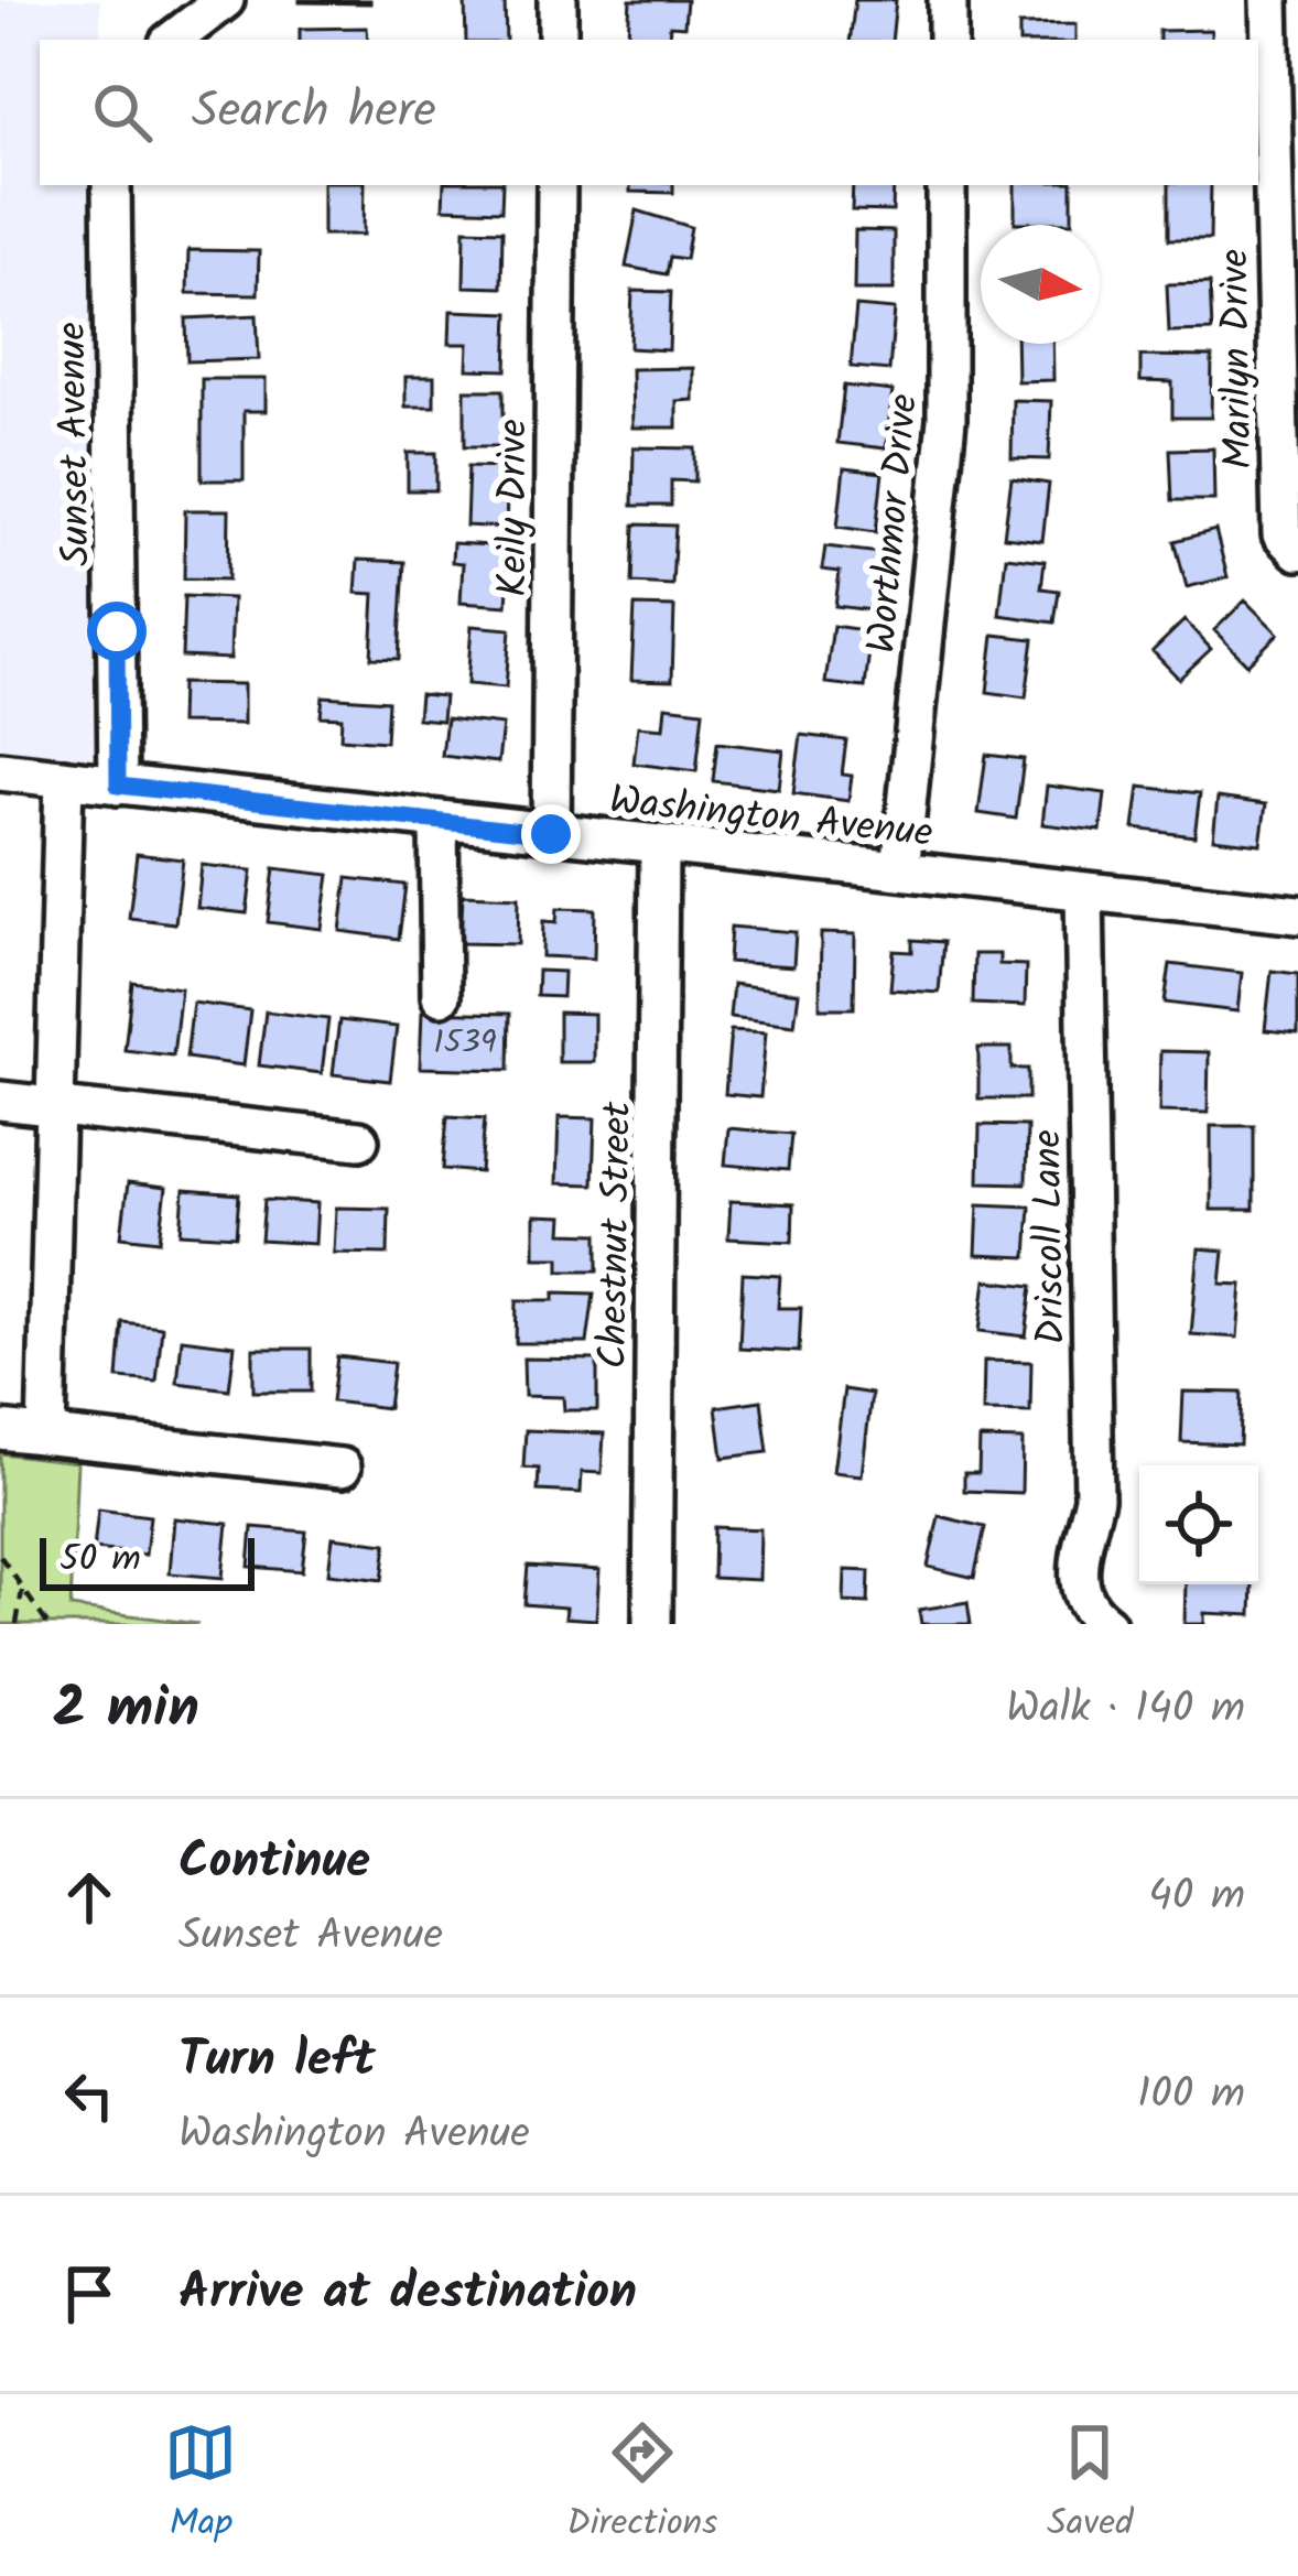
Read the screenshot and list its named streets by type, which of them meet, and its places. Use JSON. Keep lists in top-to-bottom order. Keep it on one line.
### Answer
{"streets":{"street":["Marilyn Drive","Sunset Avenue","Keily Drive","Worthmor Drive","Washington Avenue","Chestnut Street","Driscoll Lane"]},"crossings":[["Sunset Avenue","Washington Avenue"],["Keily Drive","Washington Avenue"],["Worthmor Drive","Washington Avenue"],["Washington Avenue","Chestnut Street"],["Washington Avenue","Driscoll Lane"]],"house_numbers":["1539"],"scale_bar":"50 m","north":"right","page":{"search":"Search here","scale":"50 m","heading":["2 min","Walk · 140 m"],"list":[["Continue","Sunset Avenue","40 m"],["Turn left","Washington Avenue","100 m"],"Arrive at destination"],"nav":["Map","Directions","Saved"]}}
